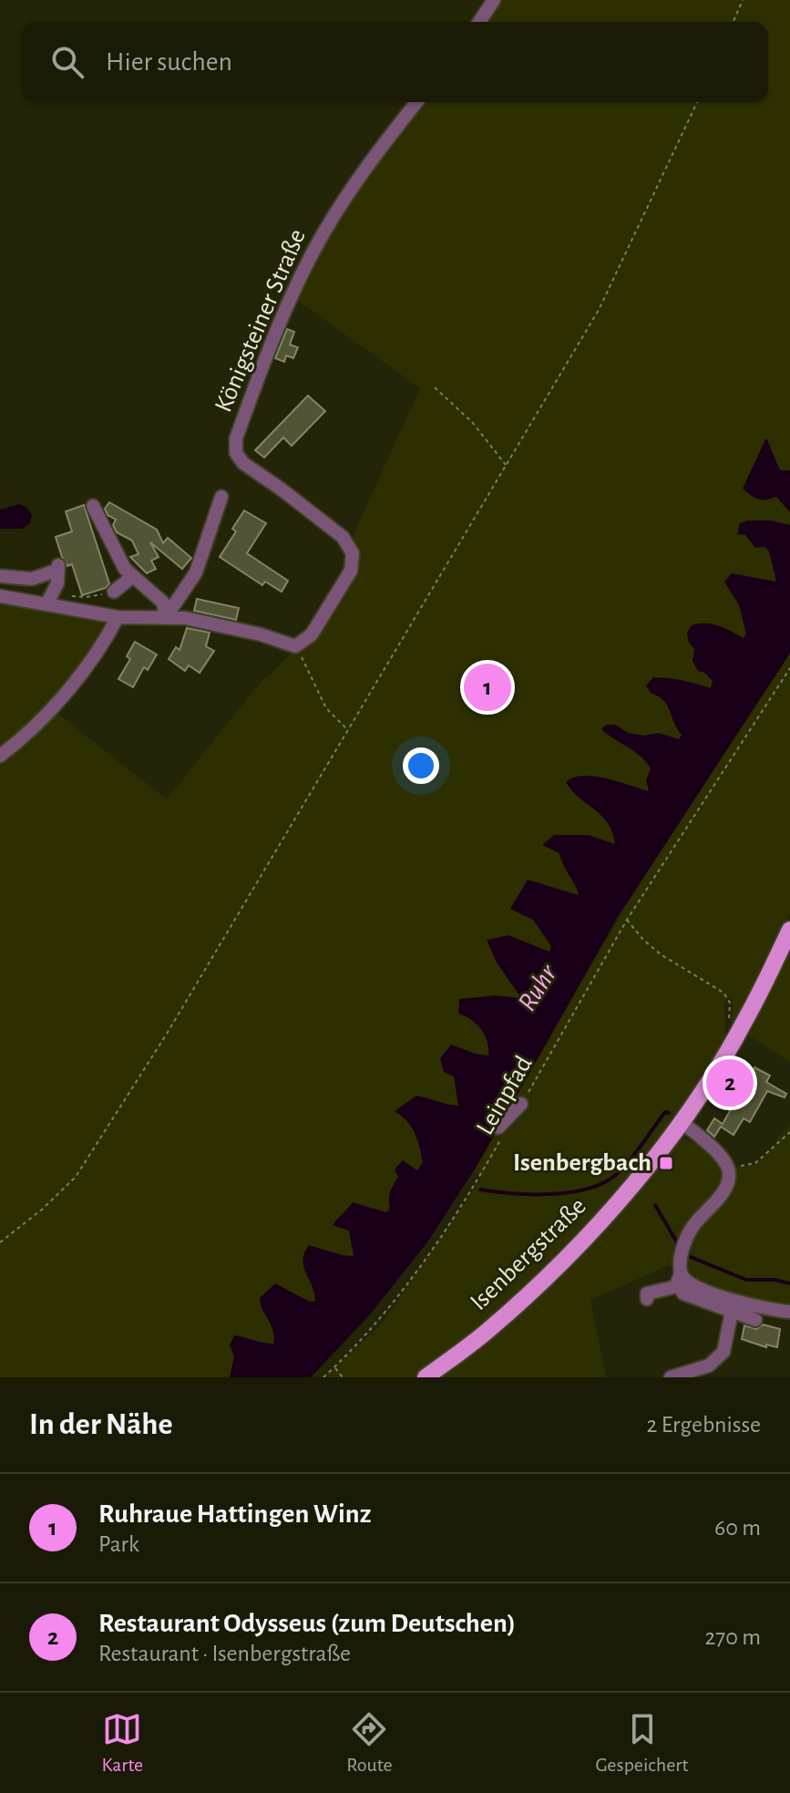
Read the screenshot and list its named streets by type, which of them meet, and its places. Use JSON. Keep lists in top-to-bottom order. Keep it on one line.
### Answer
{"streets":{"main road":["Isenbergstraße"],"street":["Königsteiner Straße"],"path":["Leinpfad"]},"water":["Ruhr"],"places":{"transit":["Isenbergbach"]},"page":{"search":"Hier suchen","pins":["1","2"],"heading":["In der Nähe","2 Ergebnisse"],"list":[{"mark":"1","name":"Ruhraue Hattingen Winz","note":"Park","value":"60 m"},{"mark":"2","name":"Restaurant Odysseus (zum Deutschen)","note":"Restaurant · Isenbergstraße","value":"270 m"}],"nav":["Karte","Route","Gespeichert"]}}
